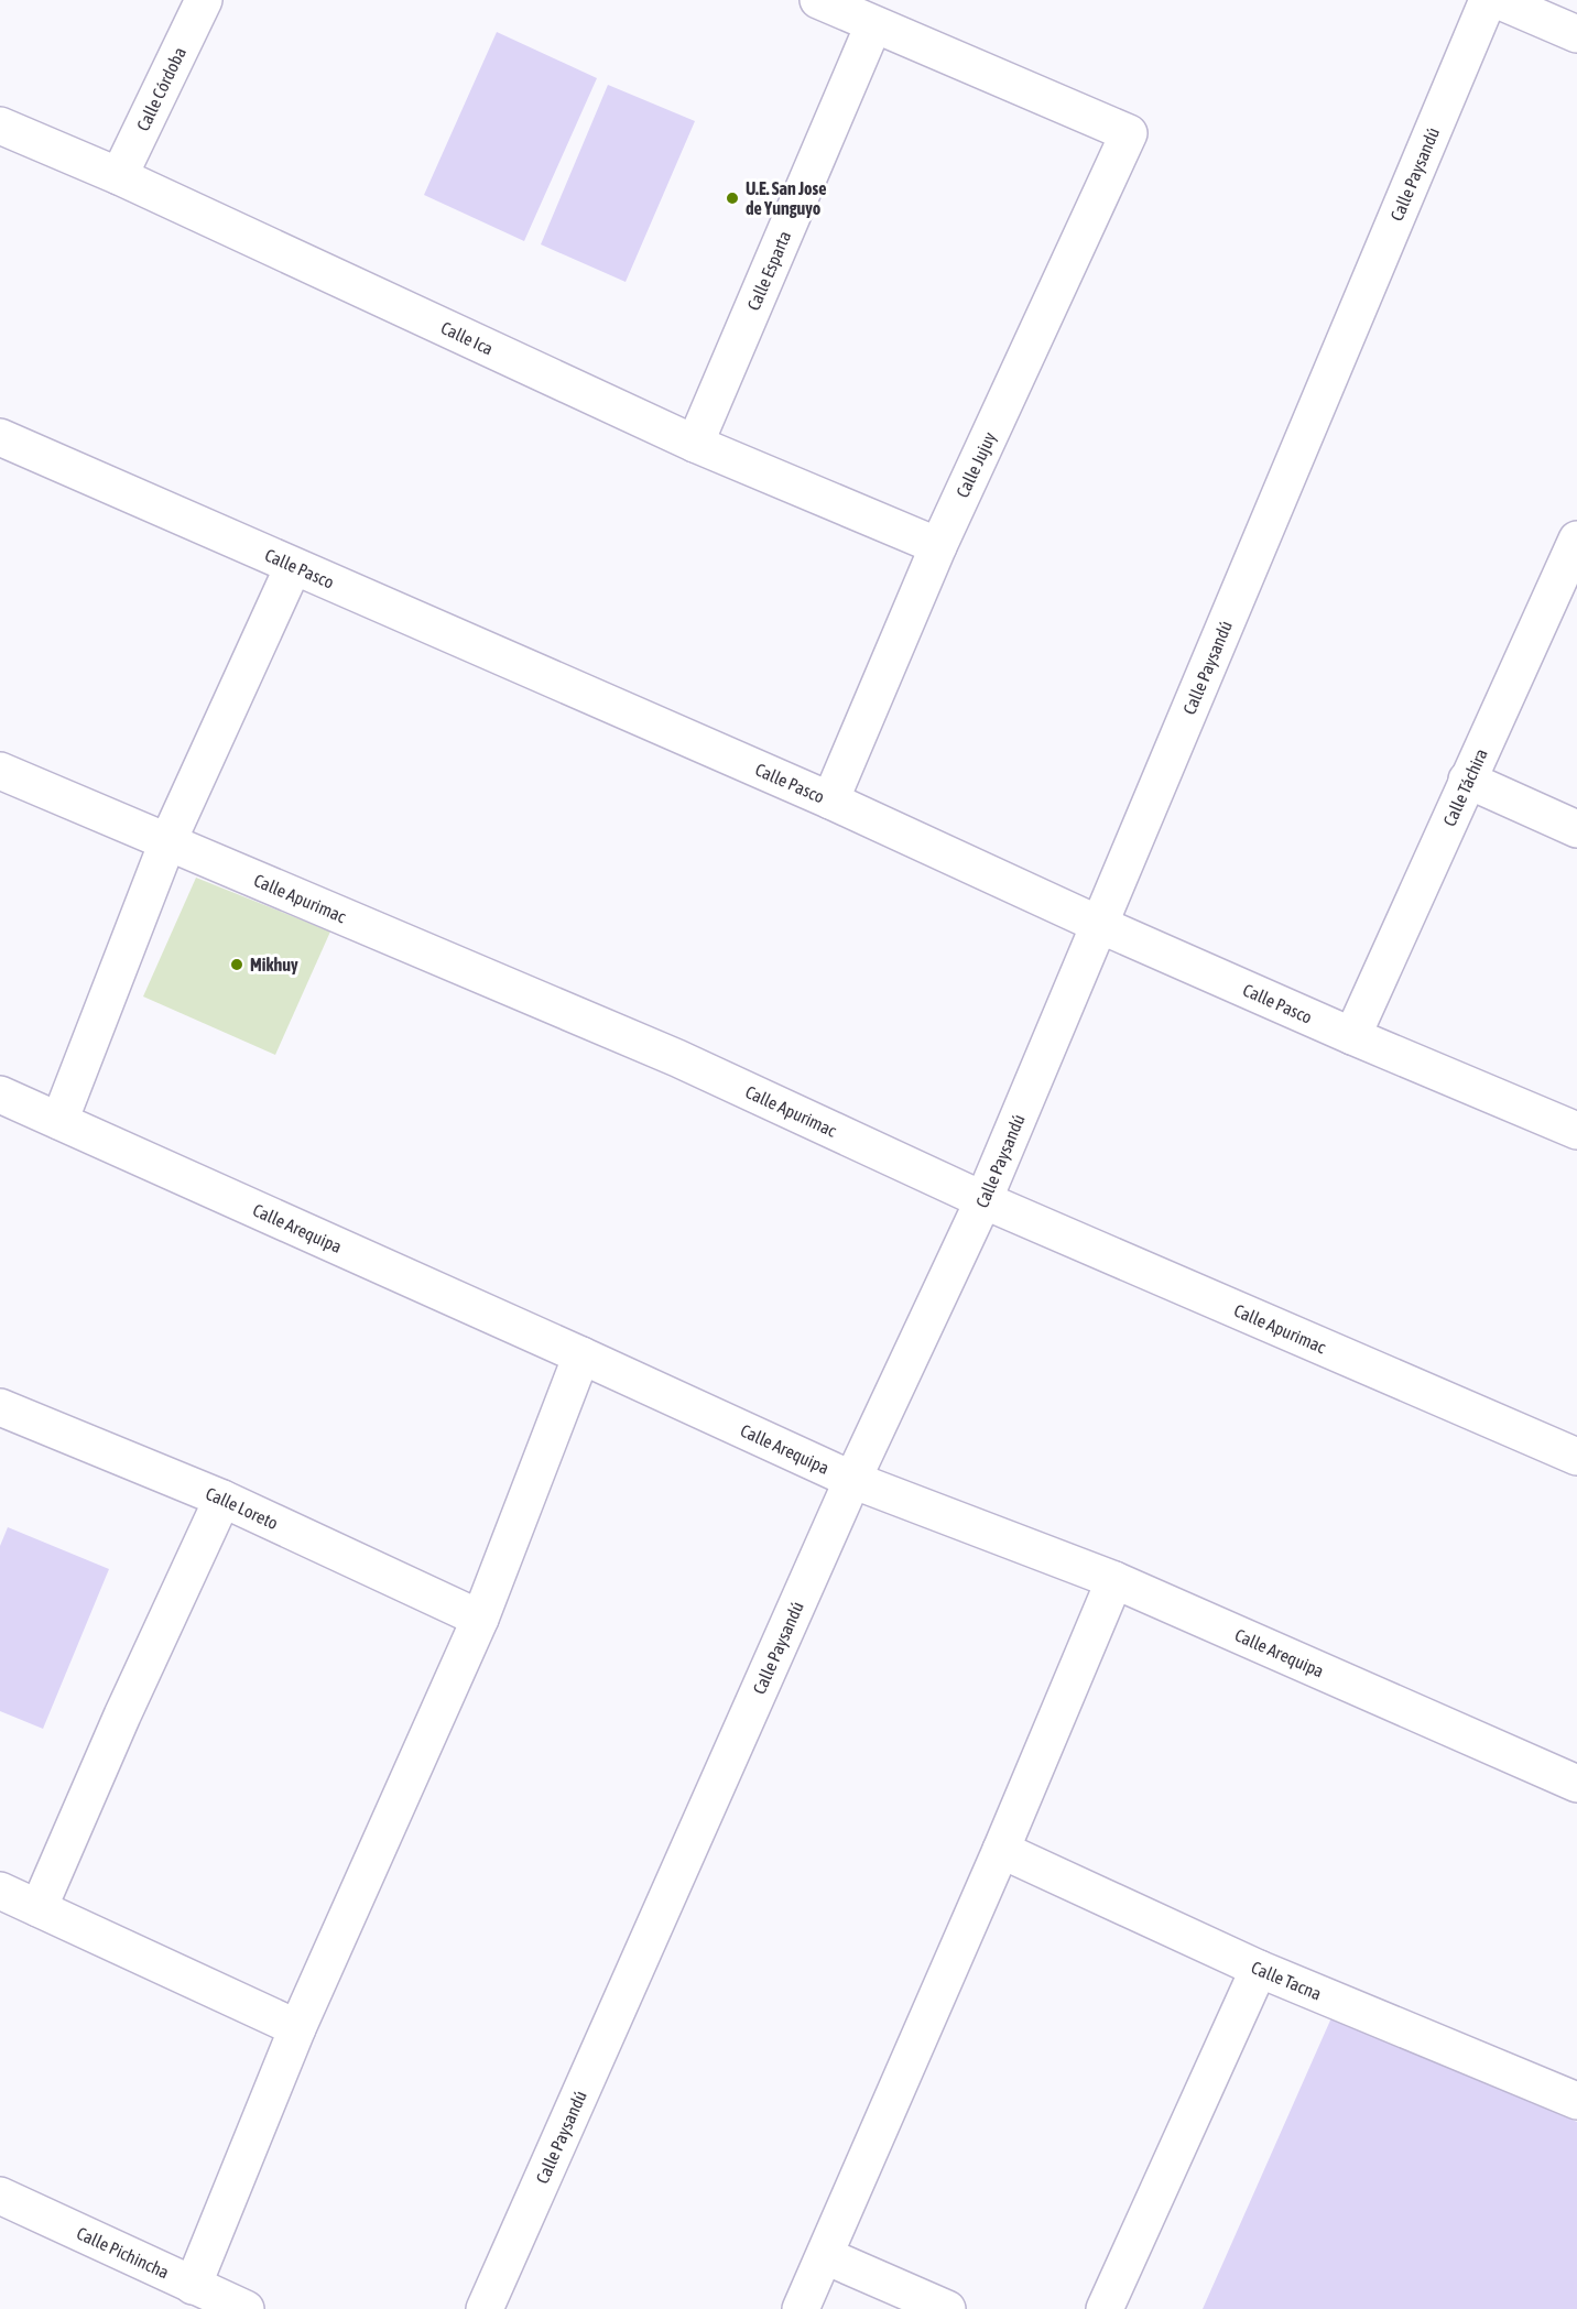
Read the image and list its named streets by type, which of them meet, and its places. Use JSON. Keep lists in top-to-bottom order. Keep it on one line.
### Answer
{"streets":{"street":["Calle Córdoba","Calle Paysandú","Calle Esparta","Calle Ica","Calle Jujuy","Calle Pasco","Calle Táchira","Calle Apurimac","Calle Arequipa","Calle Loreto","Calle Tacna","Calle Pichincha"]},"crossings":[["Calle Córdoba","Calle Ica"],["Calle Paysandú","Calle Pasco"],["Calle Paysandú","Calle Apurimac"],["Calle Paysandú","Calle Arequipa"],["Calle Esparta","Calle Ica"],["Calle Esparta","Calle Jujuy"],["Calle Ica","Calle Jujuy"],["Calle Jujuy","Calle Pasco"],["Calle Pasco","Calle Táchira"]],"places":["U.E. San Jose de Yunguyo","Mikhuy"]}
